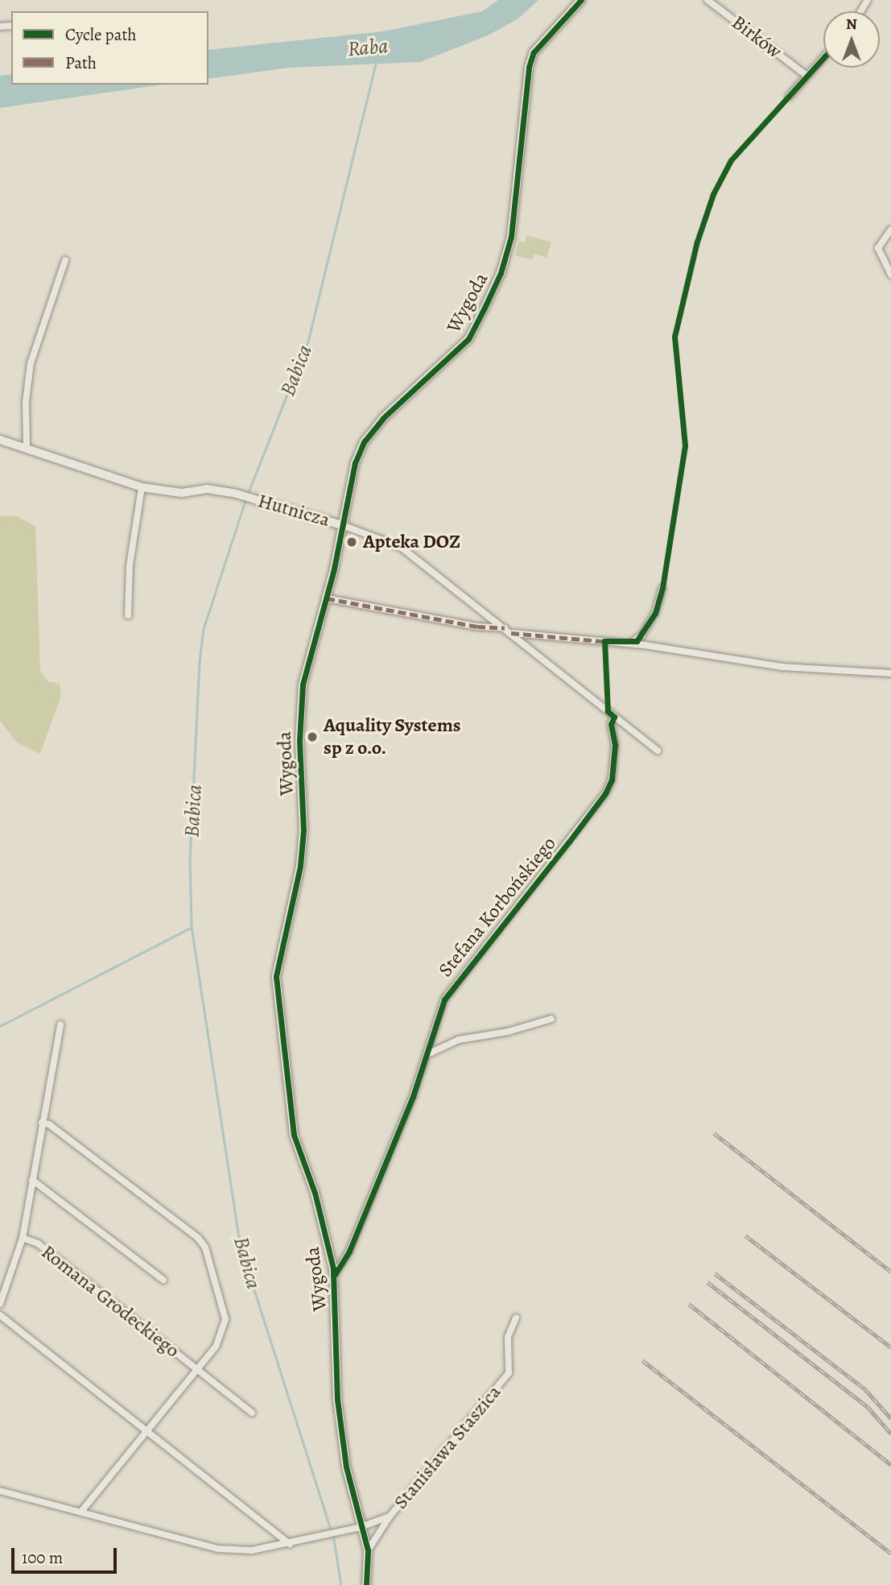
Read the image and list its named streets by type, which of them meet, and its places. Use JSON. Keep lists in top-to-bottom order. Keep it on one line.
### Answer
{"streets":{"street":["Birków","Wygoda","Hutnicza","Stefana Korbońskiego","Romana Grodeckiego","Stanisława Staszica"]},"crossings":[["Wygoda","Hutnicza"],["Wygoda","Stefana Korbońskiego"],["Wygoda","Stanisława Staszica"],["Hutnicza","Stefana Korbońskiego"],["Romana Grodeckiego","Stanisława Staszica"]],"water":["Raba","Babica"],"places":["Apteka DOZ","Aquality Systems sp z o.o."],"legend":["Cycle path","Path"],"scale_bar":"100 m","north":"top"}
